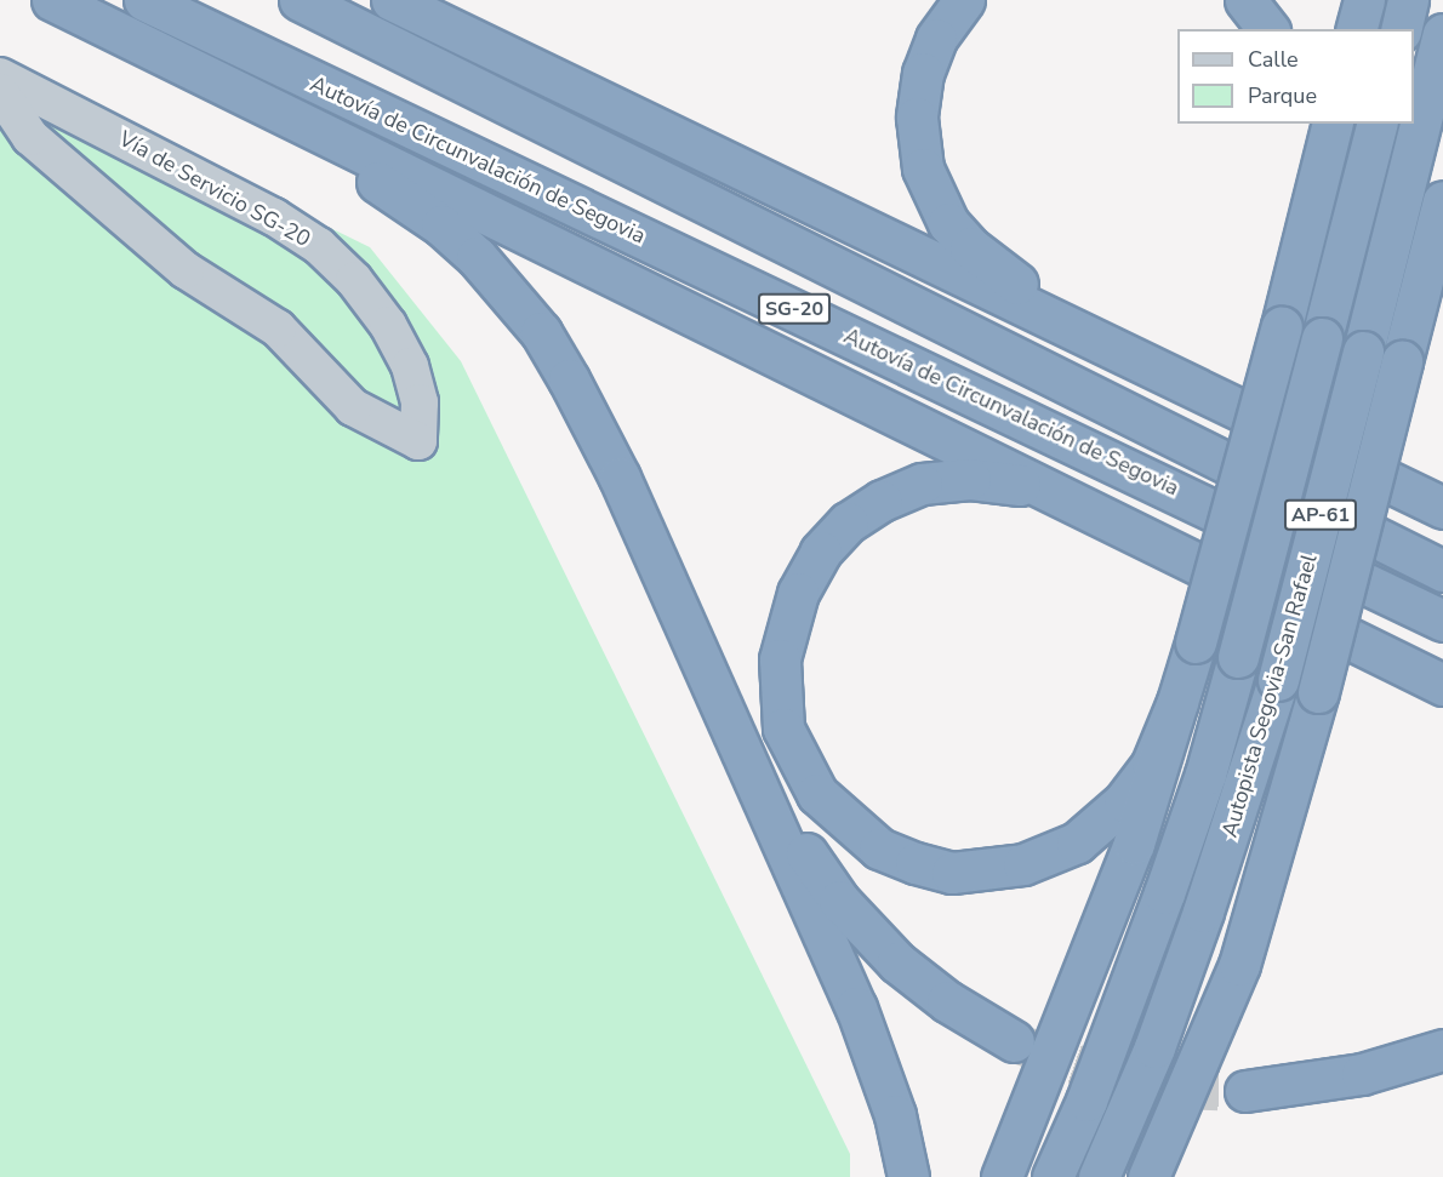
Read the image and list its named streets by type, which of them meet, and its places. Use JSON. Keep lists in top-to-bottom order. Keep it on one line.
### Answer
{"streets":{"highway":["Autovía de Circunvalación de Segovia","SG-20","AP-61","Autopista Segovia-San Rafael"],"street":["Vía de Servicio SG-20"]},"legend":["Calle","Parque"]}
